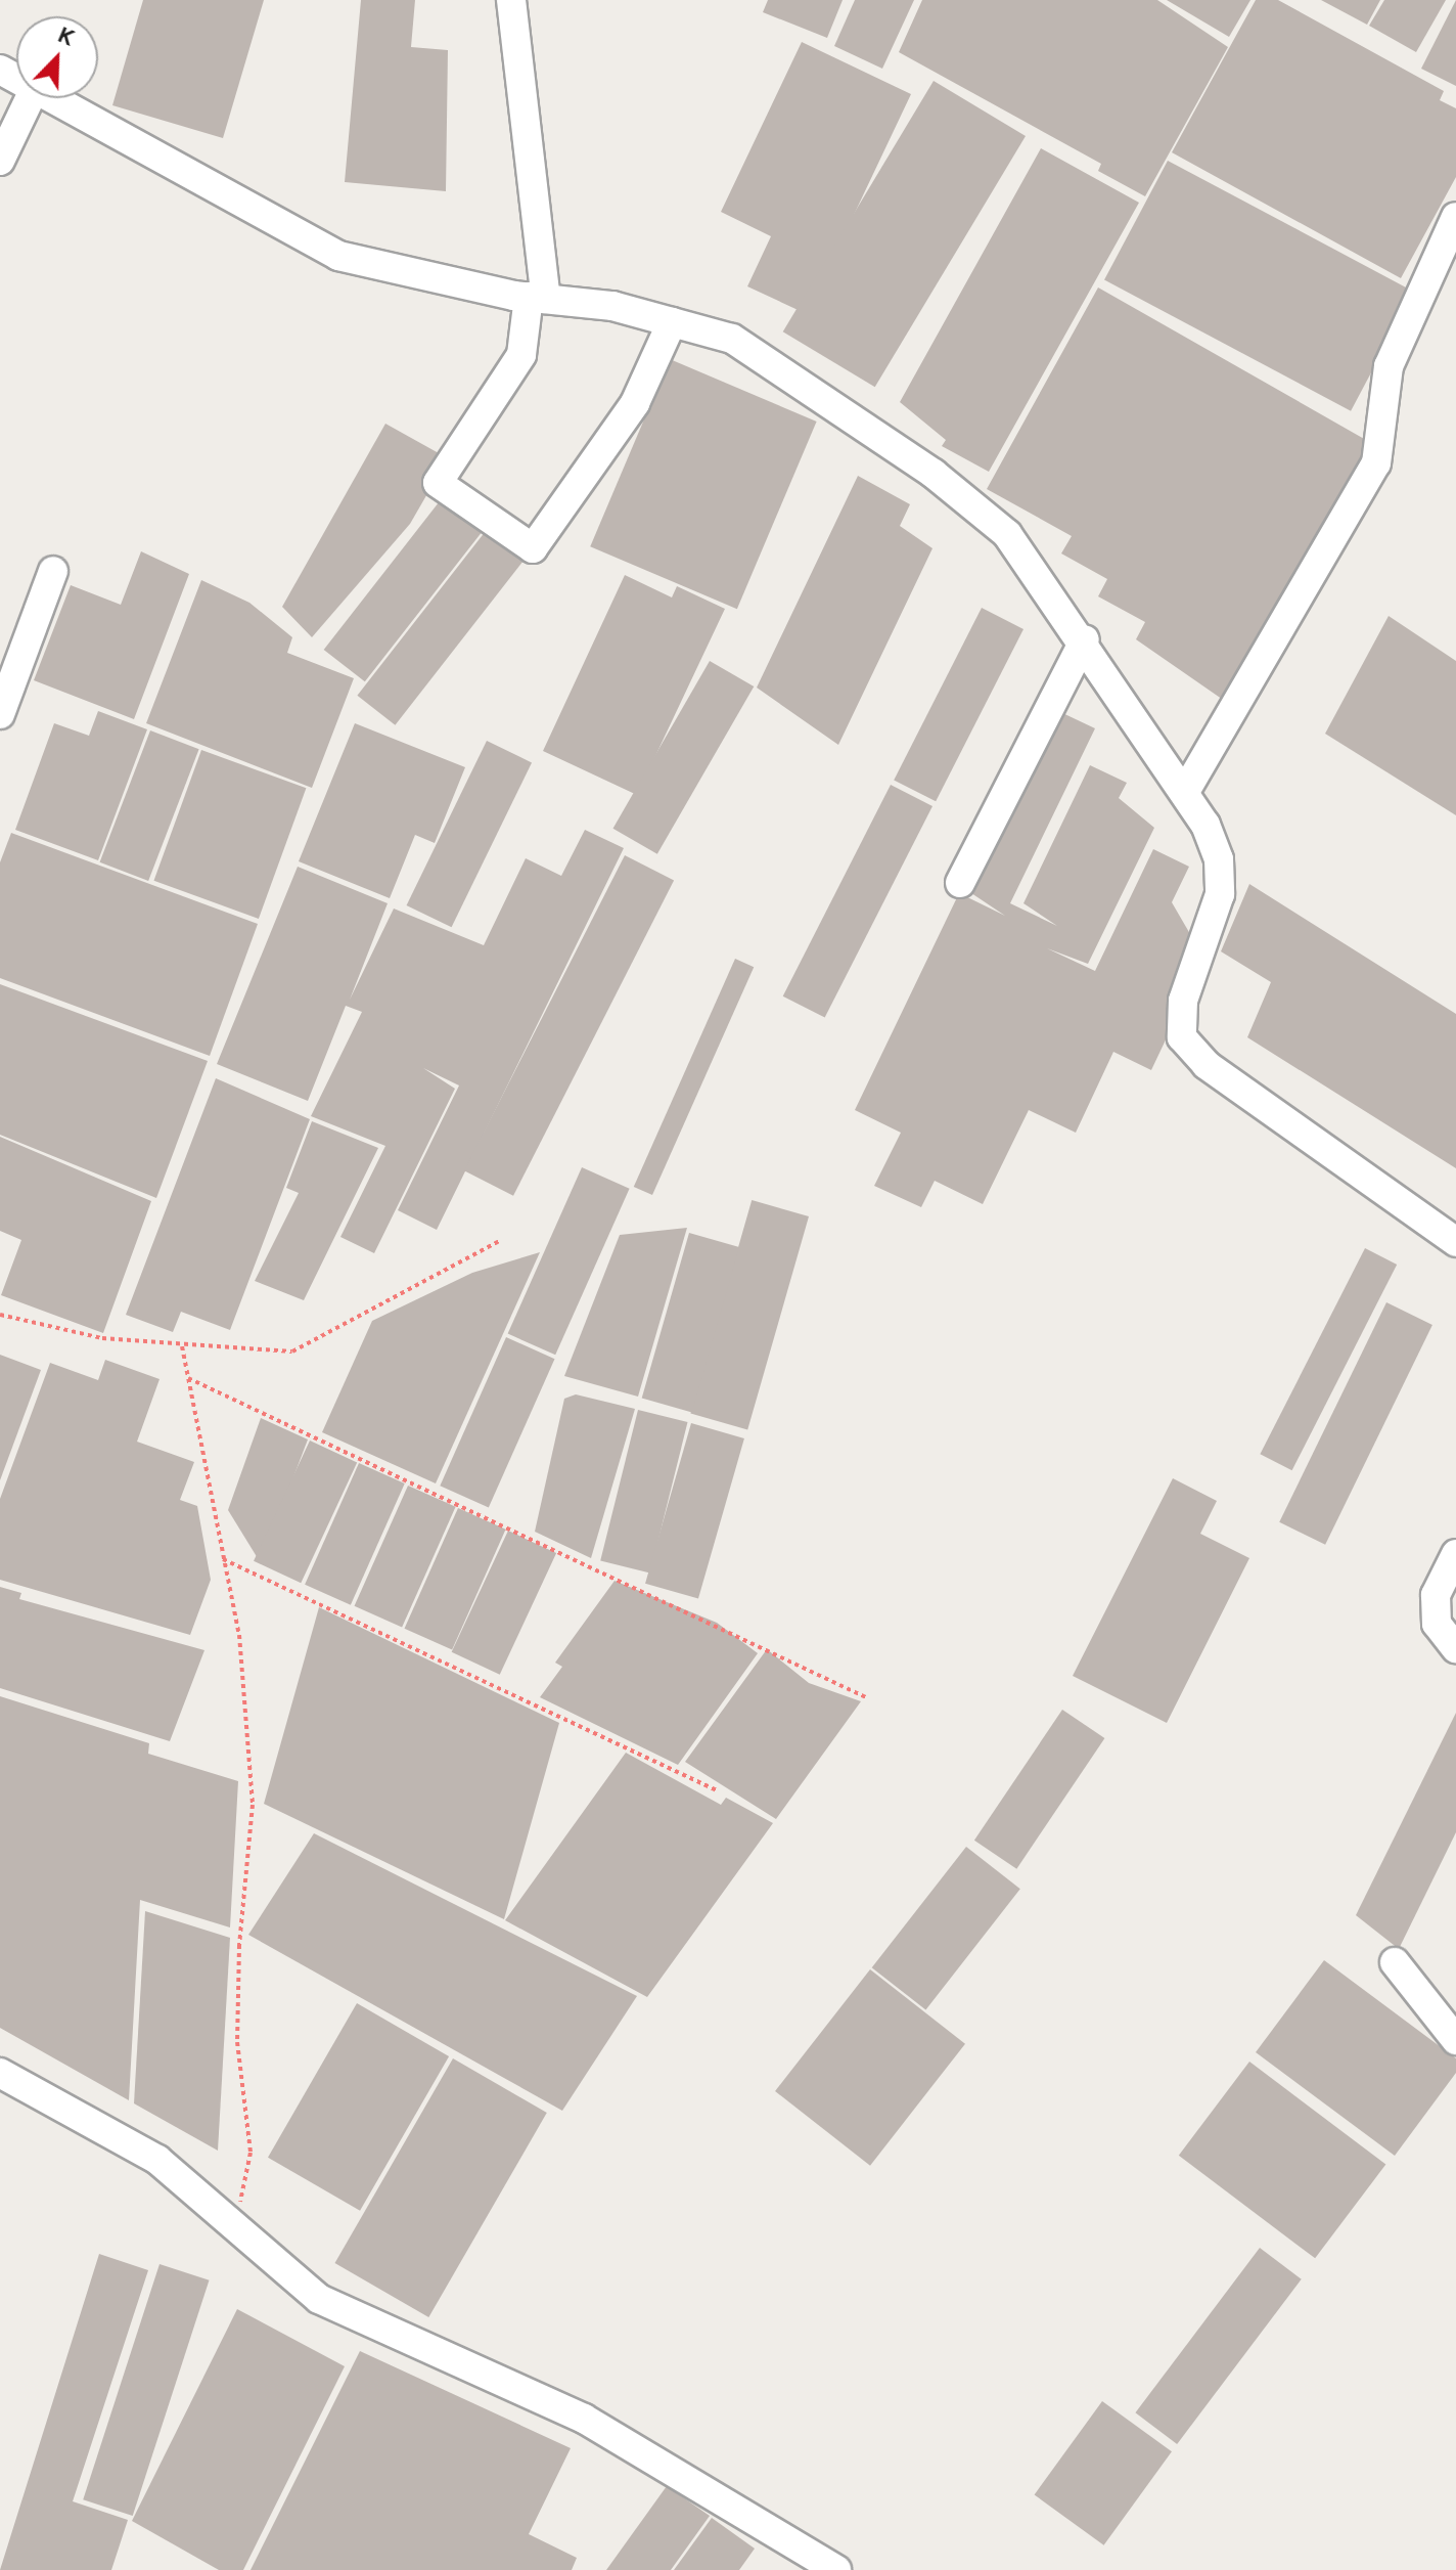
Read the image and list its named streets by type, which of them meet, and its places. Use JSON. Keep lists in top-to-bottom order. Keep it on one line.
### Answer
{"north":"top right"}
